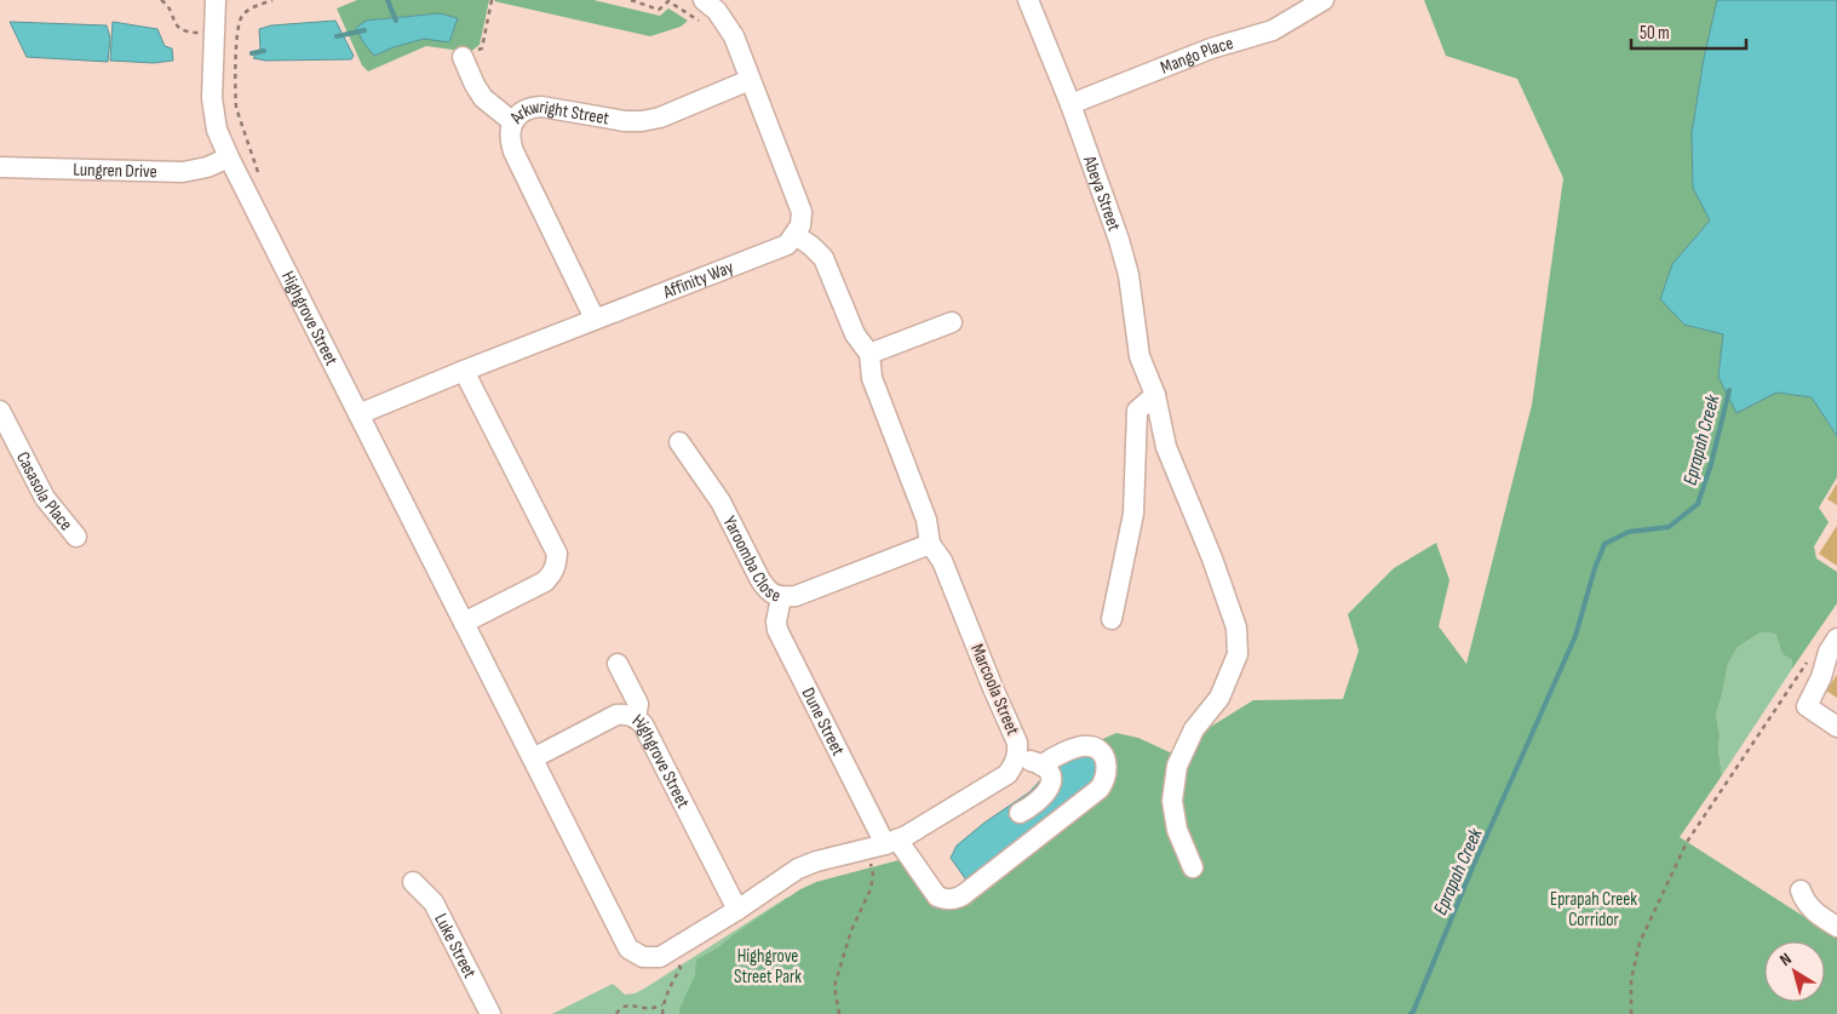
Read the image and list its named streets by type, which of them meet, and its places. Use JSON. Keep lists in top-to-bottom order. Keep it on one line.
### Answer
{"streets":{"street":["Mango Place","Arkwright Street","Lungren Drive","Abeya Street","Affinity Way","Highgrove Street","Casasola Place","Yaroomba Close","Marcoola Street","Dune Street","Luke Street"]},"crossings":[["Mango Place","Abeya Street"],["Arkwright Street","Affinity Way"],["Lungren Drive","Highgrove Street"],["Affinity Way","Highgrove Street"],["Affinity Way","Marcoola Street"],["Highgrove Street","Marcoola Street"],["Yaroomba Close","Marcoola Street"],["Yaroomba Close","Dune Street"],["Marcoola Street","Dune Street"]],"water":["Eprapah Creek"],"parks":["Eprapah Creek Corridor","Highgrove Street Park"],"scale_bar":"50 m","north":"top left"}
